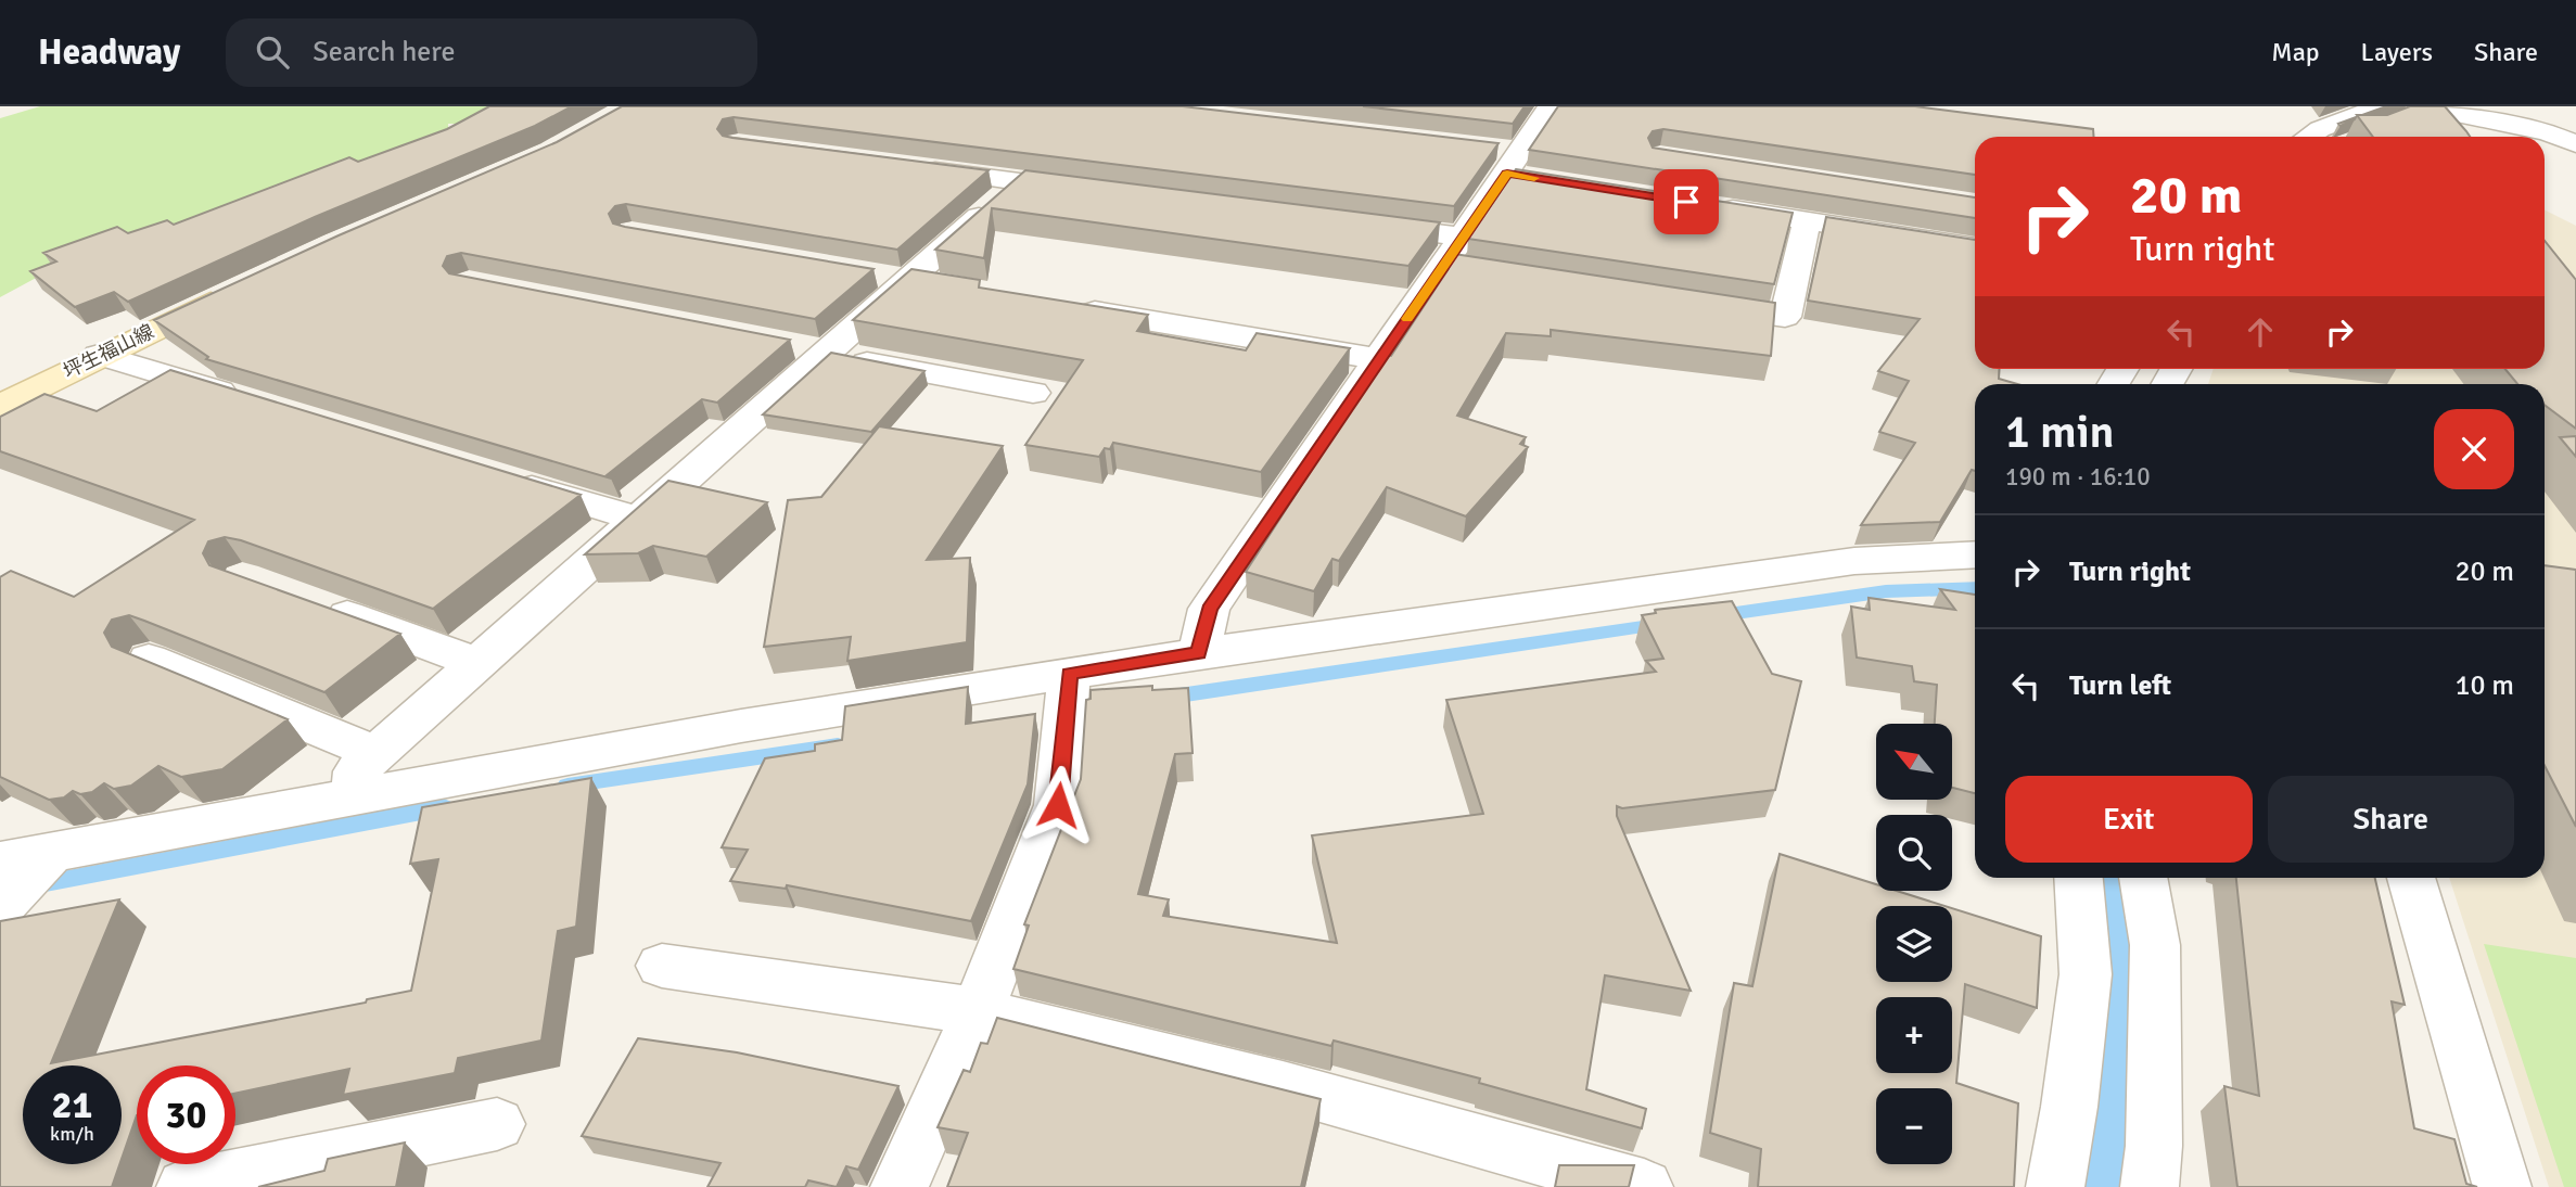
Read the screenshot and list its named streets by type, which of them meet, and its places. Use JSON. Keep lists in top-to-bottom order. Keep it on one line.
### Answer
{"streets":{"main road":["坪生福山線"]},"north":"top left","page":{"header":"Headway","search":"Search here","nav":["Map","Layers","Share"],"turn":["20 m","Turn right"],"heading":["1 min","190 m · 16:10"],"list":[{"name":"Turn right","value":"20 m"},{"name":"Turn left","value":"10 m"}],"map_buttons":["+","−"],"buttons":["Exit","Share"],"speed":"21 km/h","limit":"30"}}
